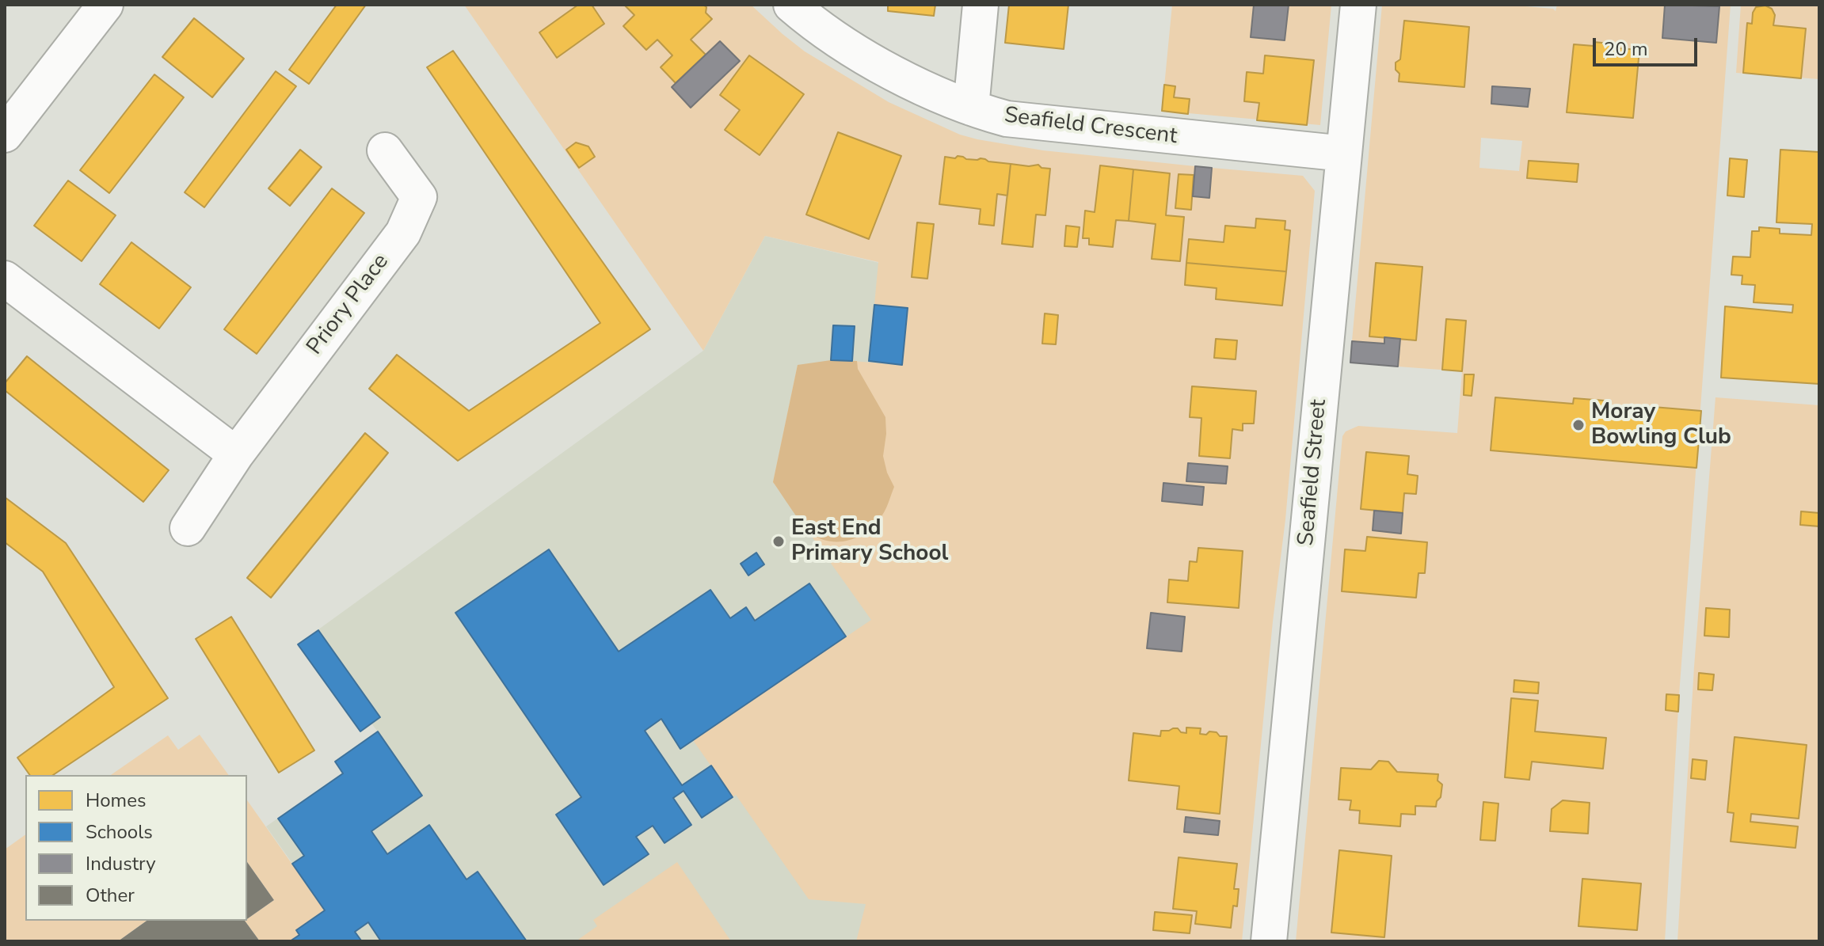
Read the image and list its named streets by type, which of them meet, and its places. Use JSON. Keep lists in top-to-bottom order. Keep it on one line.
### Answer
{"streets":{"street":["Seafield Crescent","Priory Place","Seafield Street"]},"crossings":[["Seafield Crescent","Seafield Street"]],"places":["Moray Bowling Club","East End Primary School"],"legend":["Homes","Schools","Industry","Other"],"scale_bar":"20 m"}
